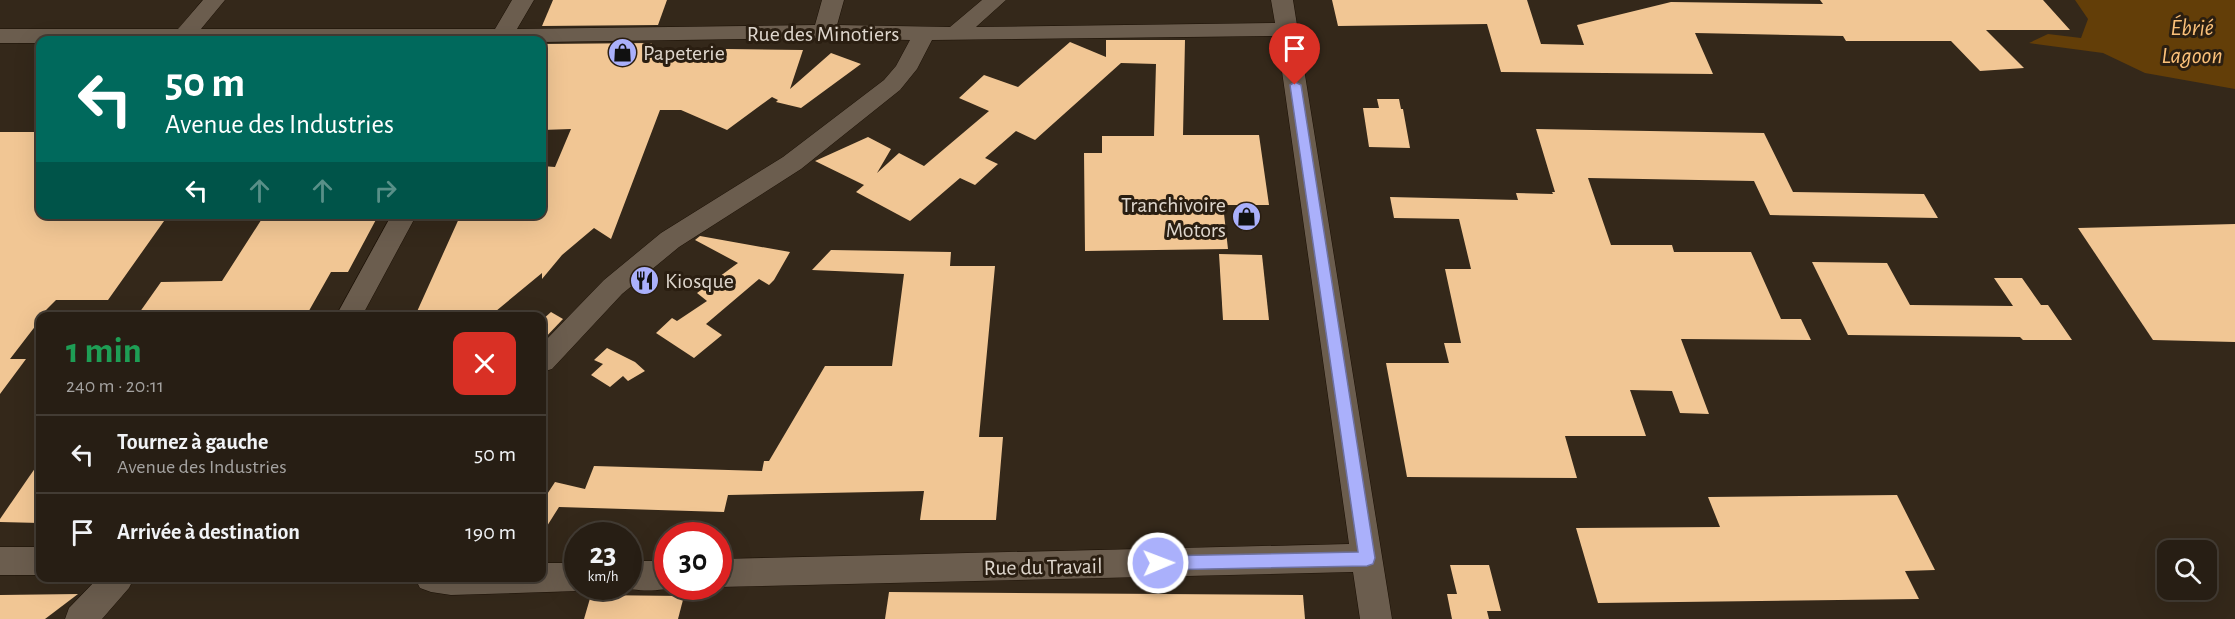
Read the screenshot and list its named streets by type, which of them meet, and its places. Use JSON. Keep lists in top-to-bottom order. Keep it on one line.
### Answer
{"streets":{"street":["Rue des Minotiers","Rue du Travail"]},"water":["Ébrié Lagoon"],"places":{"shop":["Papeterie","Tranchivoire Motors"],"restaurant":["Kiosque"]},"page":{"turn":["50 m","Avenue des Industries"],"heading":["1 min","240 m · 20:11"],"list":[{"name":"Tournez à gauche","note":"Avenue des Industries","value":"50 m"},{"name":"Arrivée à destination","value":"190 m"}],"speed":"23 km/h","limit":"30"}}
